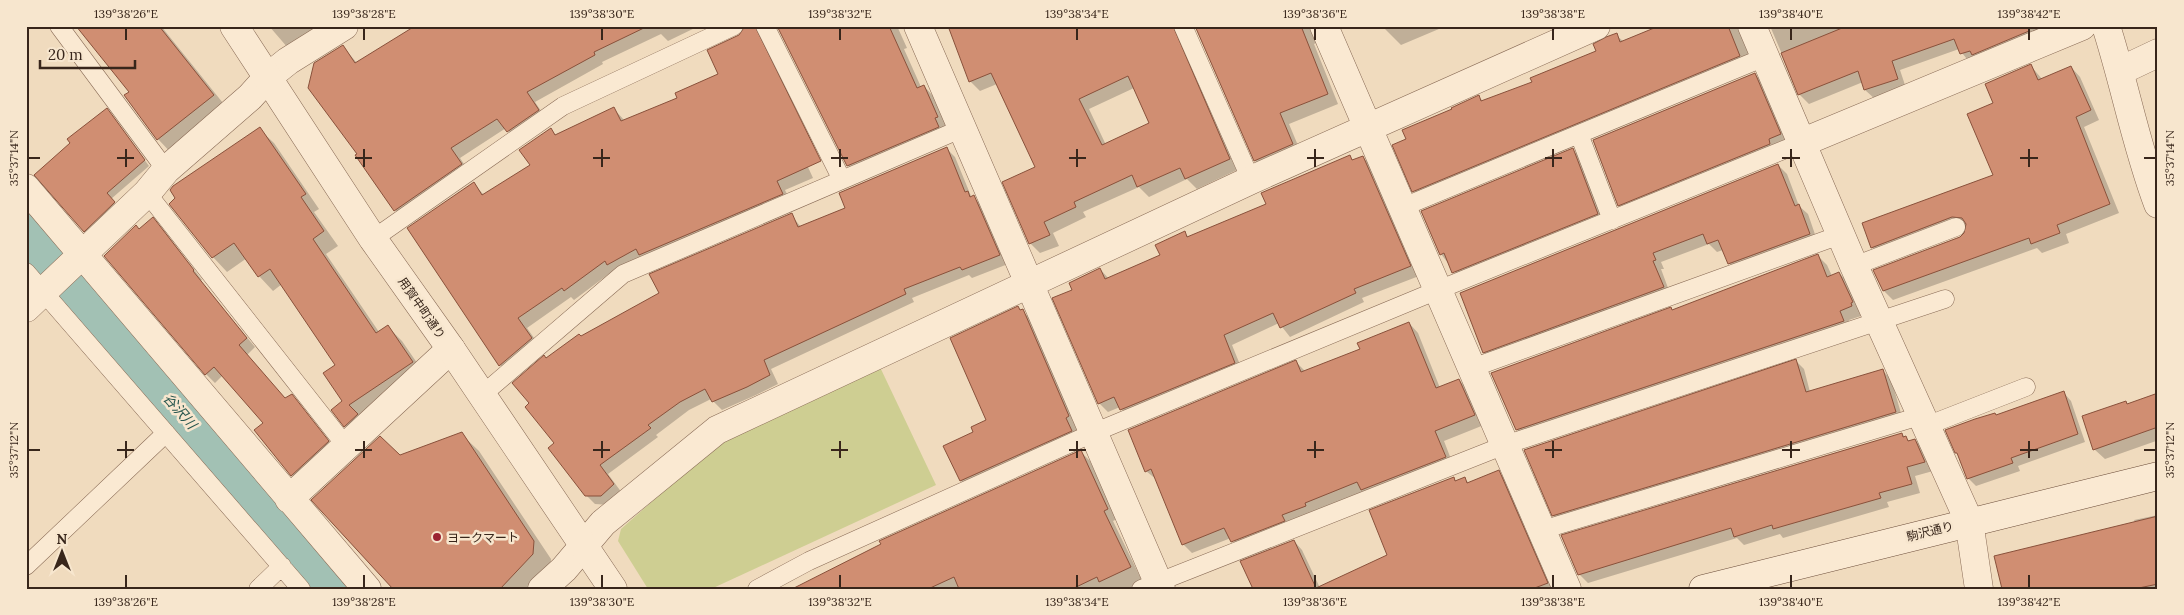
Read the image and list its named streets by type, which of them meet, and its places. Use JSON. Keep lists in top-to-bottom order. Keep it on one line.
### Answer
{"streets":{"street":["用賀中町通り","駒沢通り"]},"water":["谷沢川"],"places":["ヨークマート"],"scale_bar":"20 m","north":"top","coordinates":["139°38'26\"E","139°38'28\"E","139°38'30\"E","139°38'32\"E","139°38'34\"E","139°38'36\"E","139°38'38\"E","139°38'40\"E","139°38'42\"E","35°37'14\"N","35°37'12\"N"]}
